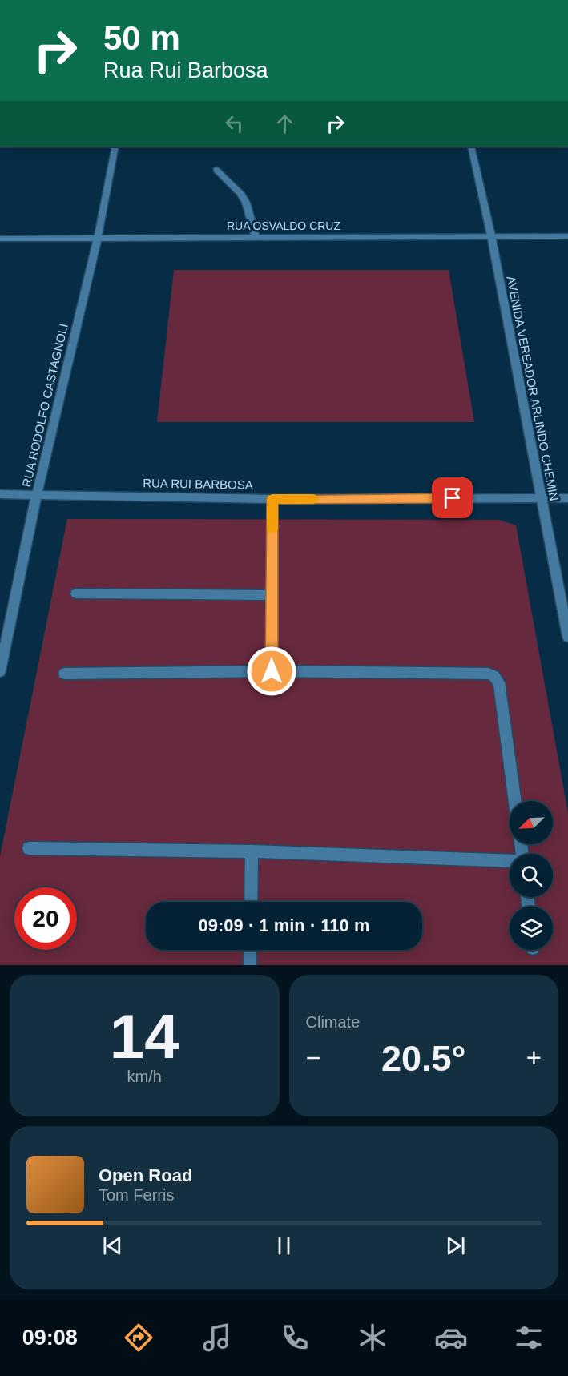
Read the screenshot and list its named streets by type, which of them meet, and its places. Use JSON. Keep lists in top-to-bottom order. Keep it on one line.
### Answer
{"streets":{"street":["RUA OSVALDO CRUZ","AVENIDA VEREADOR ARLINDO CHEMIN","RUA RODOLFO CASTAGNOLI","RUA RUI BARBOSA"]},"crossings":[["RUA OSVALDO CRUZ","AVENIDA VEREADOR ARLINDO CHEMIN"],["RUA OSVALDO CRUZ","RUA RODOLFO CASTAGNOLI"],["AVENIDA VEREADOR ARLINDO CHEMIN","RUA RUI BARBOSA"],["RUA RODOLFO CASTAGNOLI","RUA RUI BARBOSA"]],"north":"bottom left","page":{"turn":["50 m","Rua Rui Barbosa"],"limit":"20","trip":"09:09 · 1 min · 110 m","tile":[["14","km/h"],"Climate"],"heat":["−","20.5°","+"],"song":["Open Road","Tom Ferris"],"tabs":"09:08"}}
